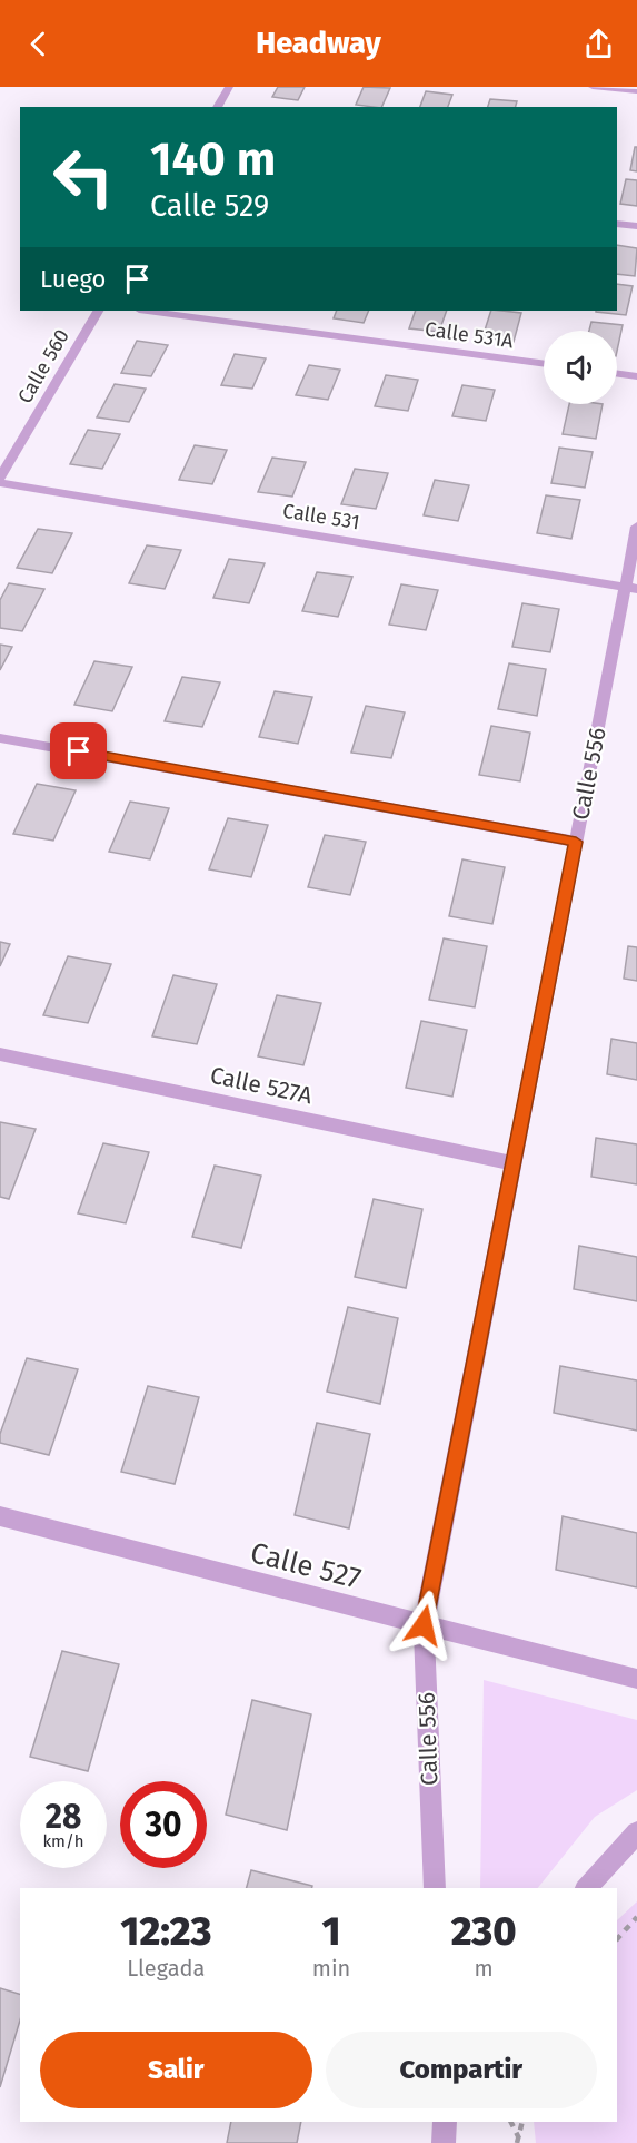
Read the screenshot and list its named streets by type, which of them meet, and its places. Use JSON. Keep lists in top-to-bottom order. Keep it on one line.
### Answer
{"streets":{"street":["Calle 531A","Calle 560","Calle 531","Calle 556","Calle 527A","Calle 527"]},"crossings":[["Calle 531","Calle 556"],["Calle 556","Calle 527A"],["Calle 556","Calle 527"]],"page":{"header":"Headway","turn":["140 m","Calle 529"],"then":"Luego","speed":"28 km/h","limit":"30","eta":["12:23","Llegada","1","min","230","m"],"buttons":["Salir","Compartir"]}}
